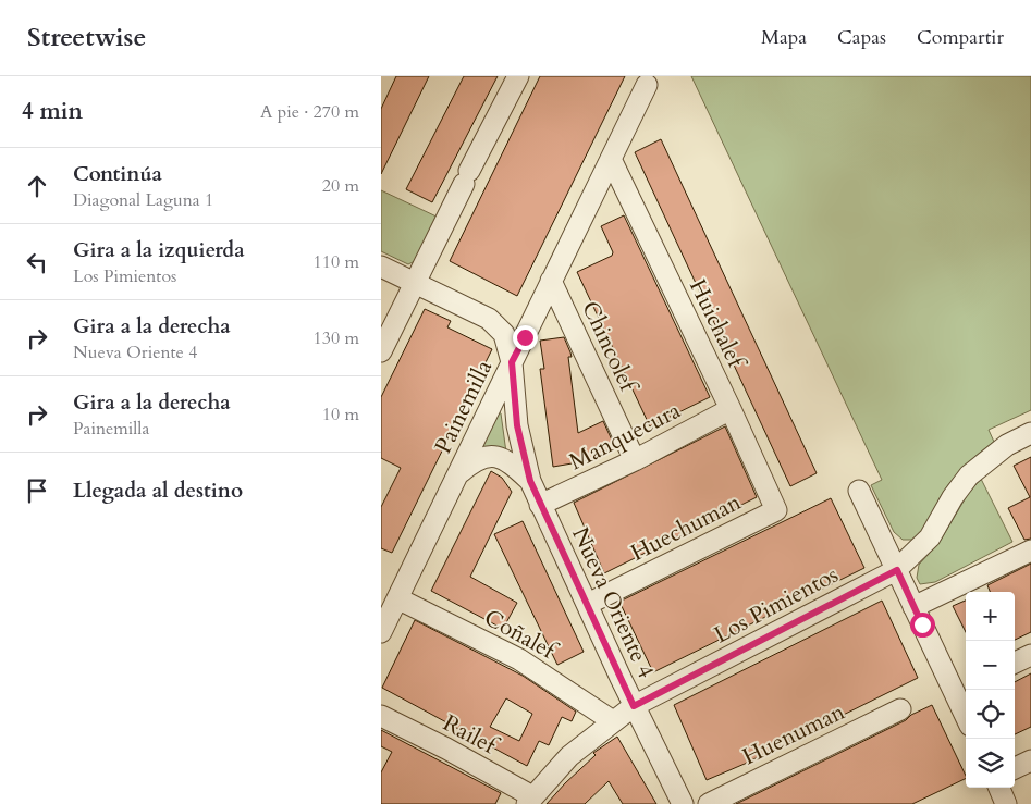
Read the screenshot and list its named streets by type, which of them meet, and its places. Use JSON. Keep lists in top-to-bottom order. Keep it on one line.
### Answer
{"streets":{"street":["Huichalef","Chincolef","Painemilla","Manquecura","Huechuman","Nueva Oriente 4","Los Pimientos","Coñalef","Railef","Huenuman"]},"crossings":[["Huichalef","Painemilla"],["Huichalef","Manquecura"],["Huichalef","Huechuman"],["Chincolef","Painemilla"],["Chincolef","Manquecura"],["Painemilla","Nueva Oriente 4"],["Painemilla","Coñalef"],["Manquecura","Nueva Oriente 4"],["Huechuman","Nueva Oriente 4"],["Nueva Oriente 4","Los Pimientos"],["Los Pimientos","Coñalef"],["Los Pimientos","Railef"]],"page":{"header":"Streetwise","nav":["Mapa","Capas","Compartir"],"heading":["4 min","A pie · 270 m"],"list":[["Continúa","Diagonal Laguna 1","20 m"],["Gira a la izquierda","Los Pimientos","110 m"],["Gira a la derecha","Nueva Oriente 4","130 m"],["Gira a la derecha","Painemilla","10 m"],"Llegada al destino"],"map_buttons":["+","−"]}}
